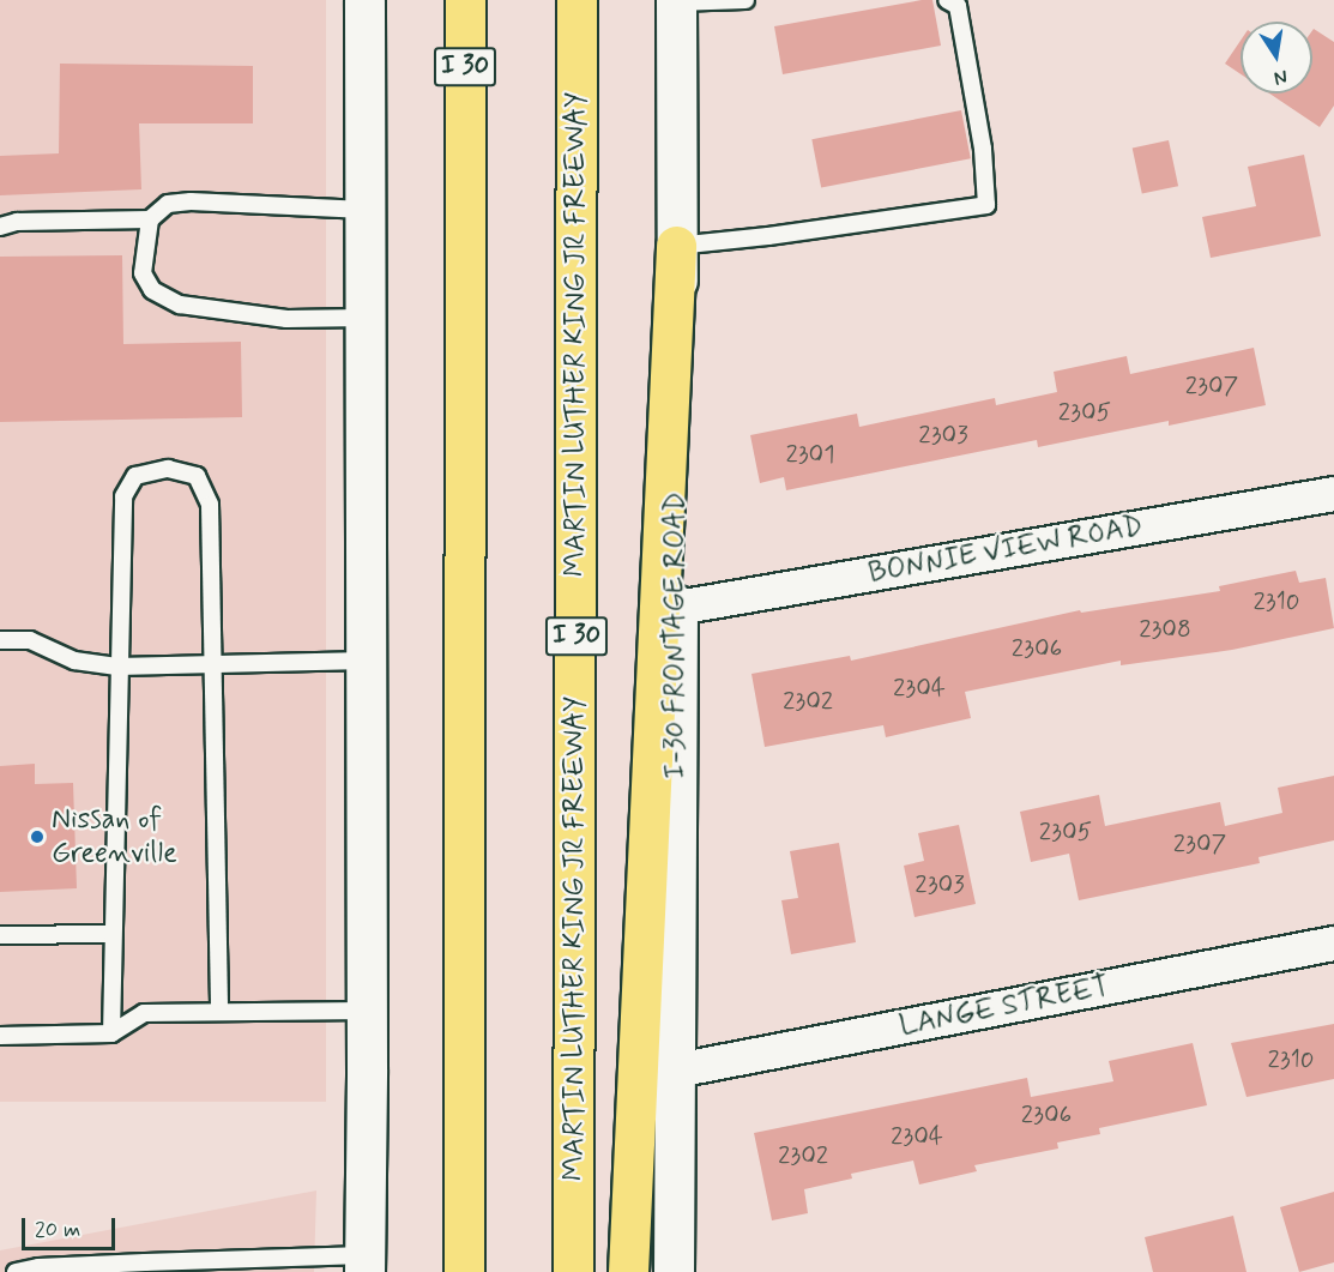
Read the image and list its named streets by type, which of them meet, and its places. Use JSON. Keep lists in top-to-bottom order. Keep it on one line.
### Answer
{"streets":{"highway":["I 30","MARTIN LUTHER KING JR FREEWAY"],"main road":["I-30 FRONTAGE ROAD"],"street":["BONNIE VIEW ROAD","LANGE STREET"]},"crossings":[["BONNIE VIEW ROAD","I-30 FRONTAGE ROAD"],["I-30 FRONTAGE ROAD","LANGE STREET"]],"places":["Nissan of Greenville"],"house_numbers":["2307","2305","2303","2301","2310","2308","2306","2304","2302","2305","2307","2303","2310","2306","2304","2302"],"scale_bar":"20 m","north":"bottom"}
